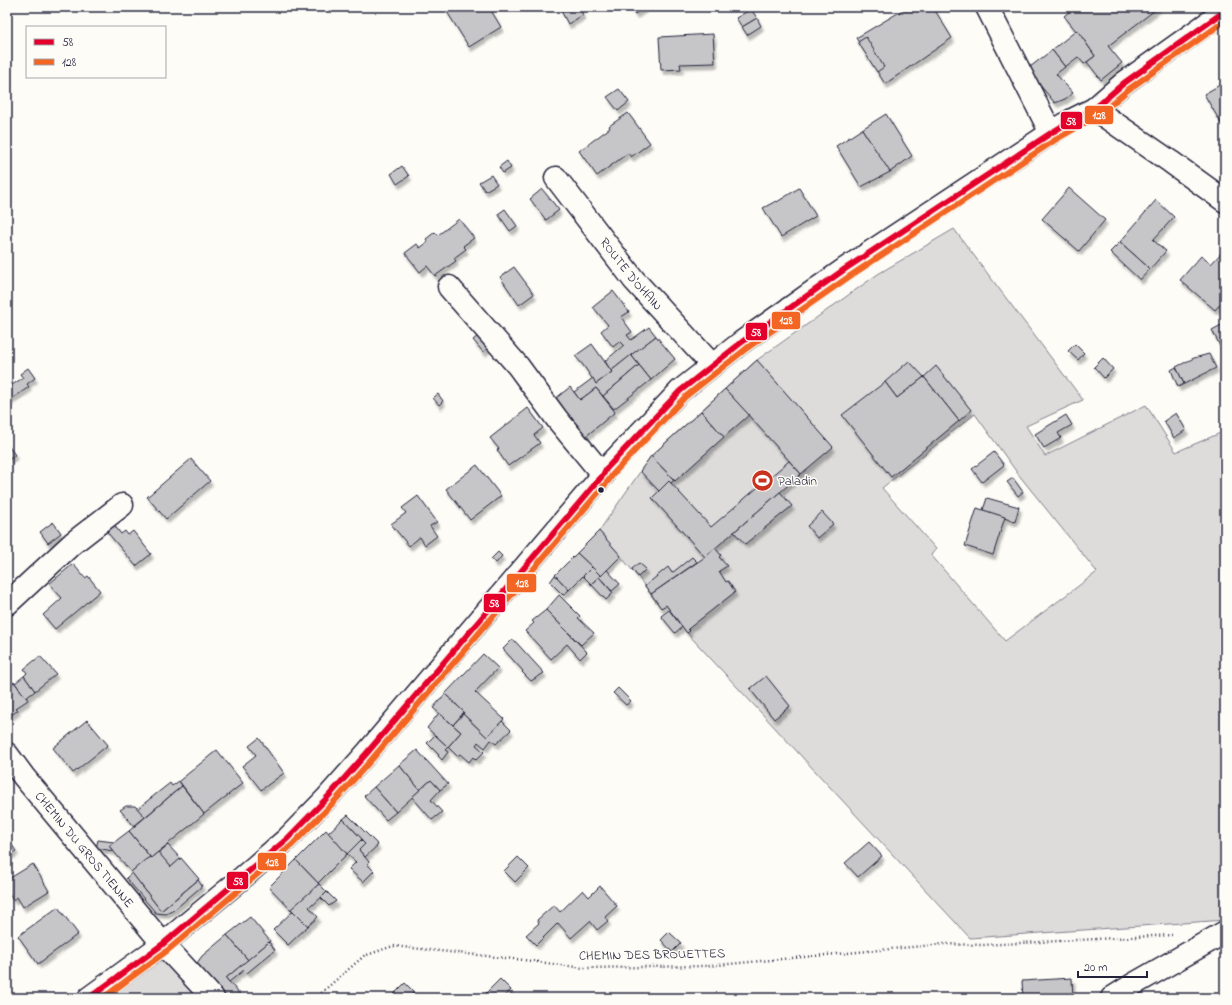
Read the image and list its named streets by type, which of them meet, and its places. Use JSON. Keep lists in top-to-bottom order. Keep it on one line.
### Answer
{"streets":{"main road":["ROUTE D'OHAIN","CHEMIN DU GROS TIENNE"],"path":["CHEMIN DES BROUETTES"]},"places":{"sports":["Paladin"]},"lines":["transit line 58","transit line 128"],"legend":["58","128"],"scale_bar":"20 m"}
